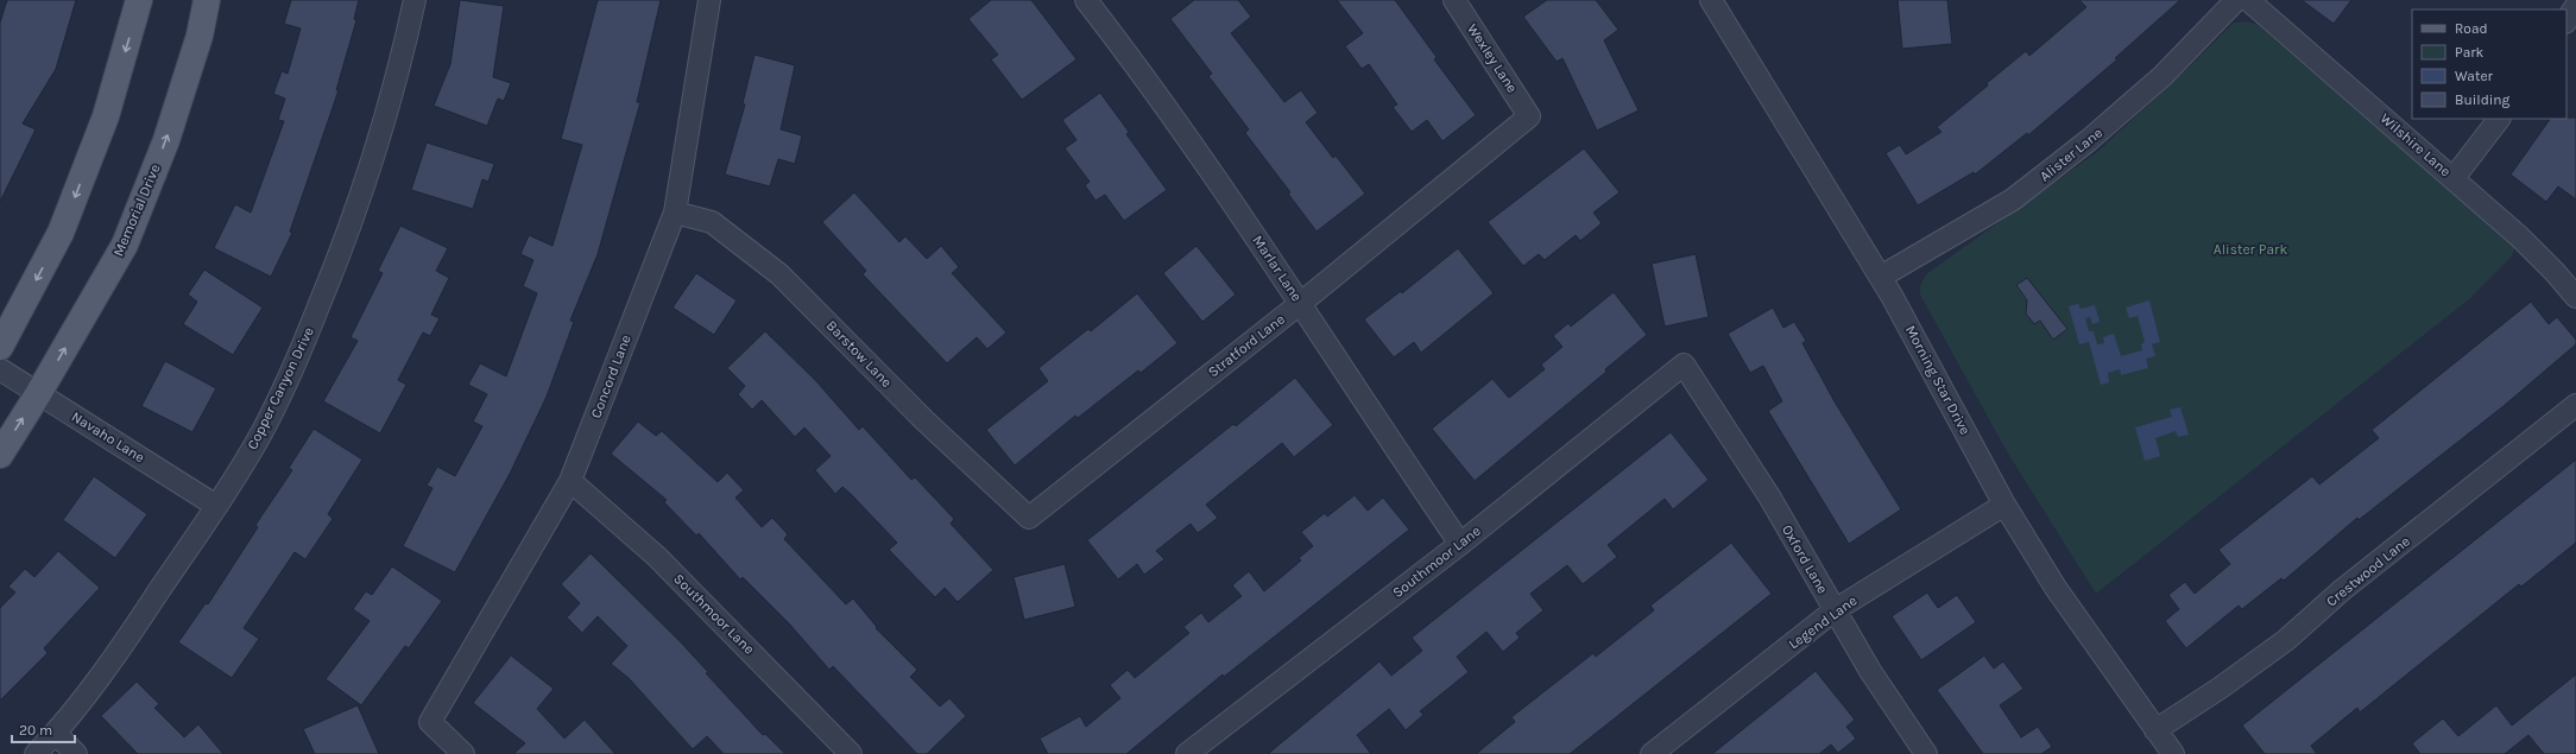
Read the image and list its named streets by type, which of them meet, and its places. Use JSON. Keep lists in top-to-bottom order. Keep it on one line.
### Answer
{"streets":{"main road":["Memorial Drive"],"street":["Wexley Lane","Wilshire Lane","Alister Lane","Marlar Lane","Stratford Lane","Barstow Lane","Concord Lane","Morning Star Drive","Copper Canyon Drive","Navaho Lane","Oxford Lane","Southmoor Lane","Crestwood Lane","Legend Lane"]},"crossings":[["Wexley Lane","Stratford Lane"],["Alister Lane","Morning Star Drive"],["Memorial Drive","Navaho Lane"],["Marlar Lane","Stratford Lane"],["Marlar Lane","Southmoor Lane"],["Stratford Lane","Barstow Lane"],["Barstow Lane","Concord Lane"],["Concord Lane","Southmoor Lane"],["Morning Star Drive","Crestwood Lane"],["Morning Star Drive","Legend Lane"],["Copper Canyon Drive","Navaho Lane"],["Oxford Lane","Southmoor Lane"],["Oxford Lane","Legend Lane"]],"parks":["Alister Park"],"legend":["Road","Park","Water","Building"],"scale_bar":"20 m"}
